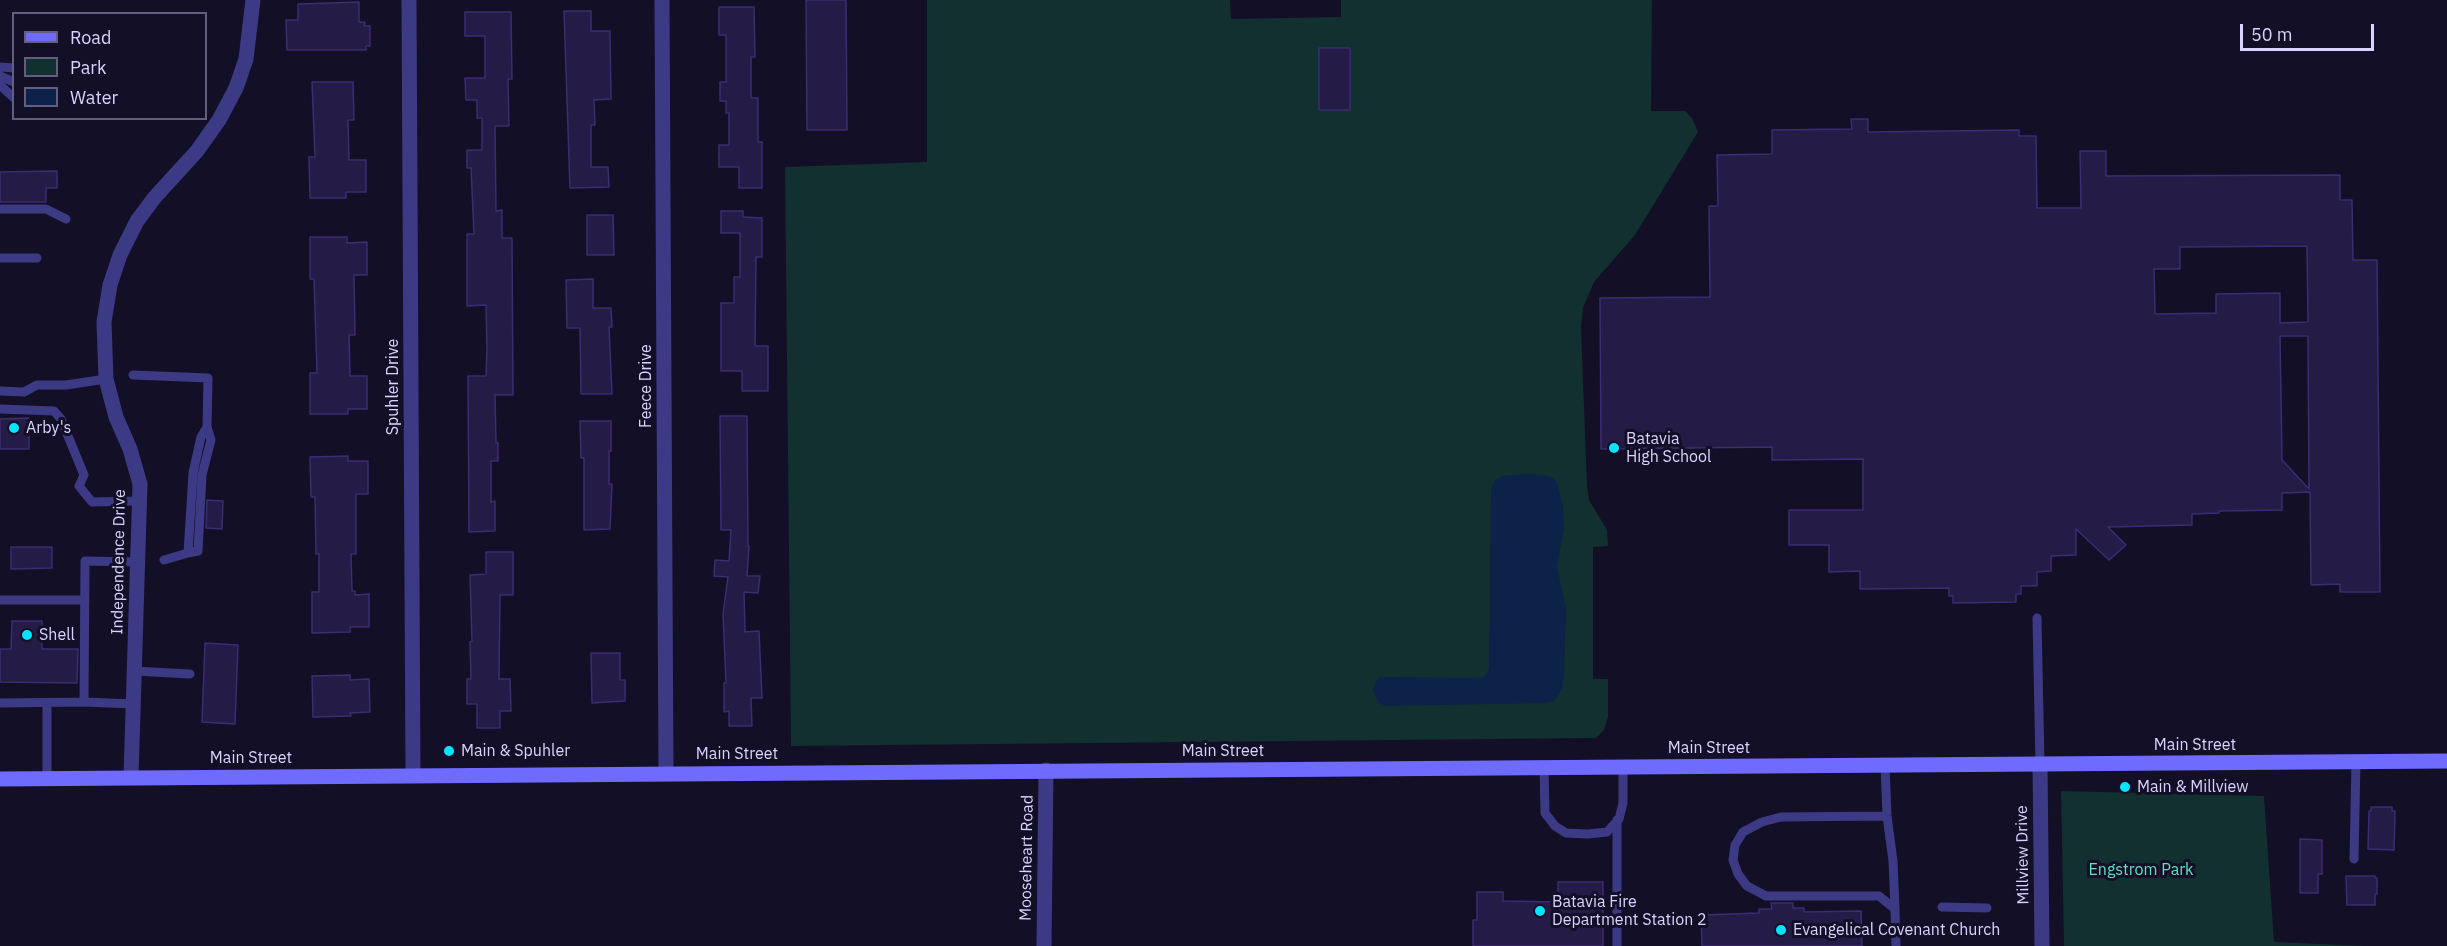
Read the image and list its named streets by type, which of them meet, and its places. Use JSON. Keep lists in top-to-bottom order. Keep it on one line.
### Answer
{"streets":{"main road":["Main Street"],"street":["Feece Drive","Spuhler Drive","Independence Drive","Millview Drive","Mooseheart Road"]},"crossings":[["Feece Drive","Main Street"],["Spuhler Drive","Main Street"],["Independence Drive","Main Street"],["Main Street","Millview Drive"],["Main Street","Mooseheart Road"]],"parks":["Engstrom Park"],"places":["Arby's","Batavia High School","Shell","Main & Spuhler","Main & Millview","Batavia Fire Department Station 2","Evangelical Covenant Church"],"legend":["Road","Park","Water"],"scale_bar":"50 m"}
